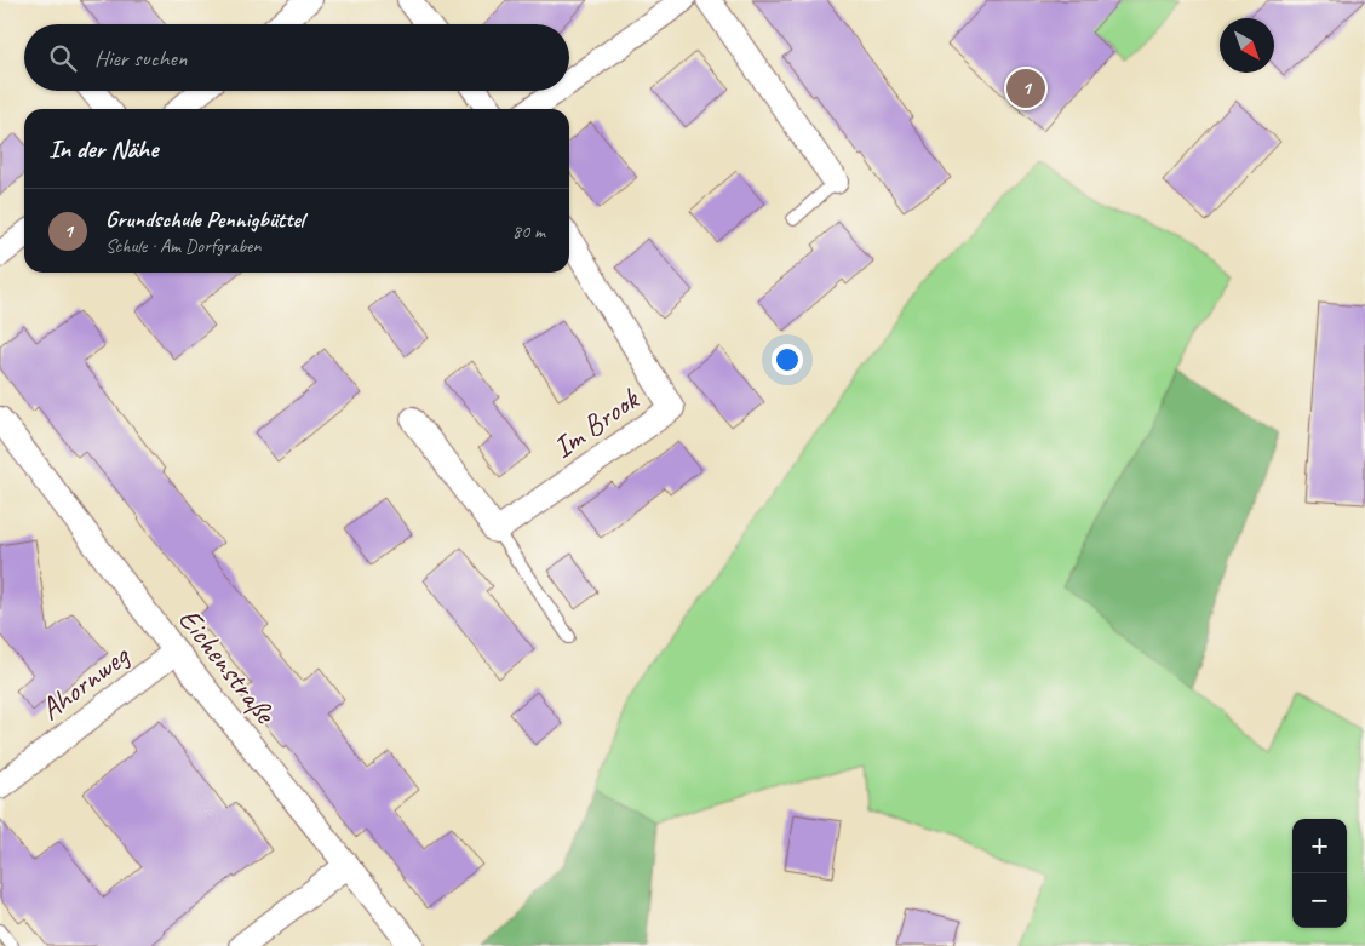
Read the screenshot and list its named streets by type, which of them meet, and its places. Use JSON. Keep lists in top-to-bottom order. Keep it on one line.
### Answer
{"streets":{"street":["Im Brook","Eichenstraße","Ahornweg"]},"crossings":[["Eichenstraße","Ahornweg"]],"north":"bottom right","page":{"search":"Hier suchen","pins":"1","heading":"In der Nähe","list":[{"mark":"1","name":"Grundschule Pennigbüttel","note":"Schule · Am Dorfgraben","value":"80 m"}],"map_buttons":["+","−"]}}
